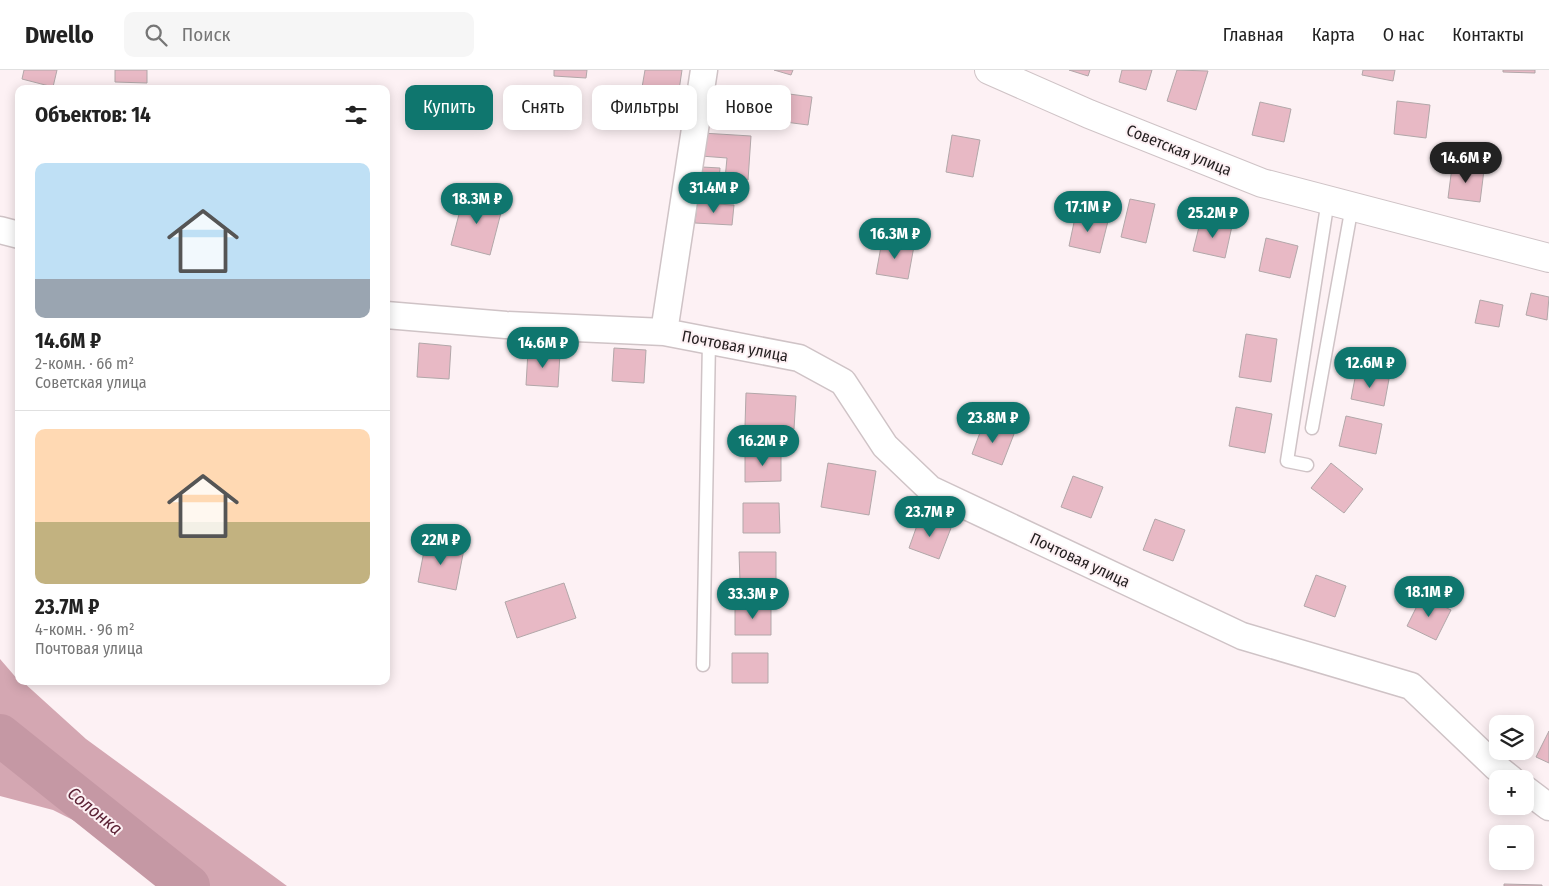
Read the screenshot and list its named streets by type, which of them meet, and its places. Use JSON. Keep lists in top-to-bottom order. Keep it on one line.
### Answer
{"streets":{"main road":["Советская улица"],"street":["Почтовая улица"]},"water":["Солонка"],"page":{"header":"Dwello","search":"Поиск","nav":["Главная","Карта","О нас","Контакты"],"chip":["Купить","Снять","Фильтры","Новое"],"heading":"Объектов: 14","price":["14.6M ₽","31.4M ₽","18.3M ₽","17.1M ₽","25.2M ₽","16.3M ₽","14.6M ₽","12.6M ₽","23.8M ₽","16.2M ₽","23.7M ₽","22M ₽","18.1M ₽","33.3M ₽"],"list":[{"name":"14.6M ₽","note":"2-комн. · 66 m² · Советская улица"},{"name":"23.7M ₽","note":"4-комн. · 96 m² · Почтовая улица"}],"map_buttons":["+","−"]}}
